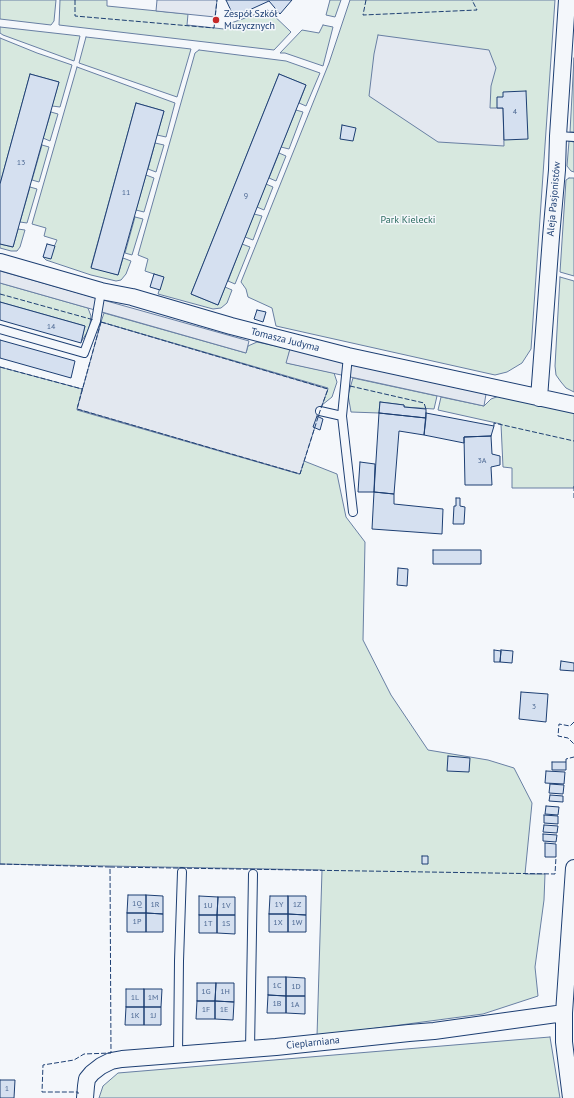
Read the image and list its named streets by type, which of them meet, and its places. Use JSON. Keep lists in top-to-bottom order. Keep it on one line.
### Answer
{"streets":{"street":["Aleja Pasjonistów","Tomasza Judyma","Cieplarniana"]},"crossings":[["Aleja Pasjonistów","Tomasza Judyma"]],"parks":["Park Kielecki"],"places":["Zespół Szkół Muzycznych"],"house_numbers":["4","13","11","9","14","3A","3","1Q","1R","1Y","1Z","1U","1V","1P","1X","1W","1T","1S","1C","1D","1G","1H","1L","1M","1B","1A","1F","1E","1K","1J","1"]}
